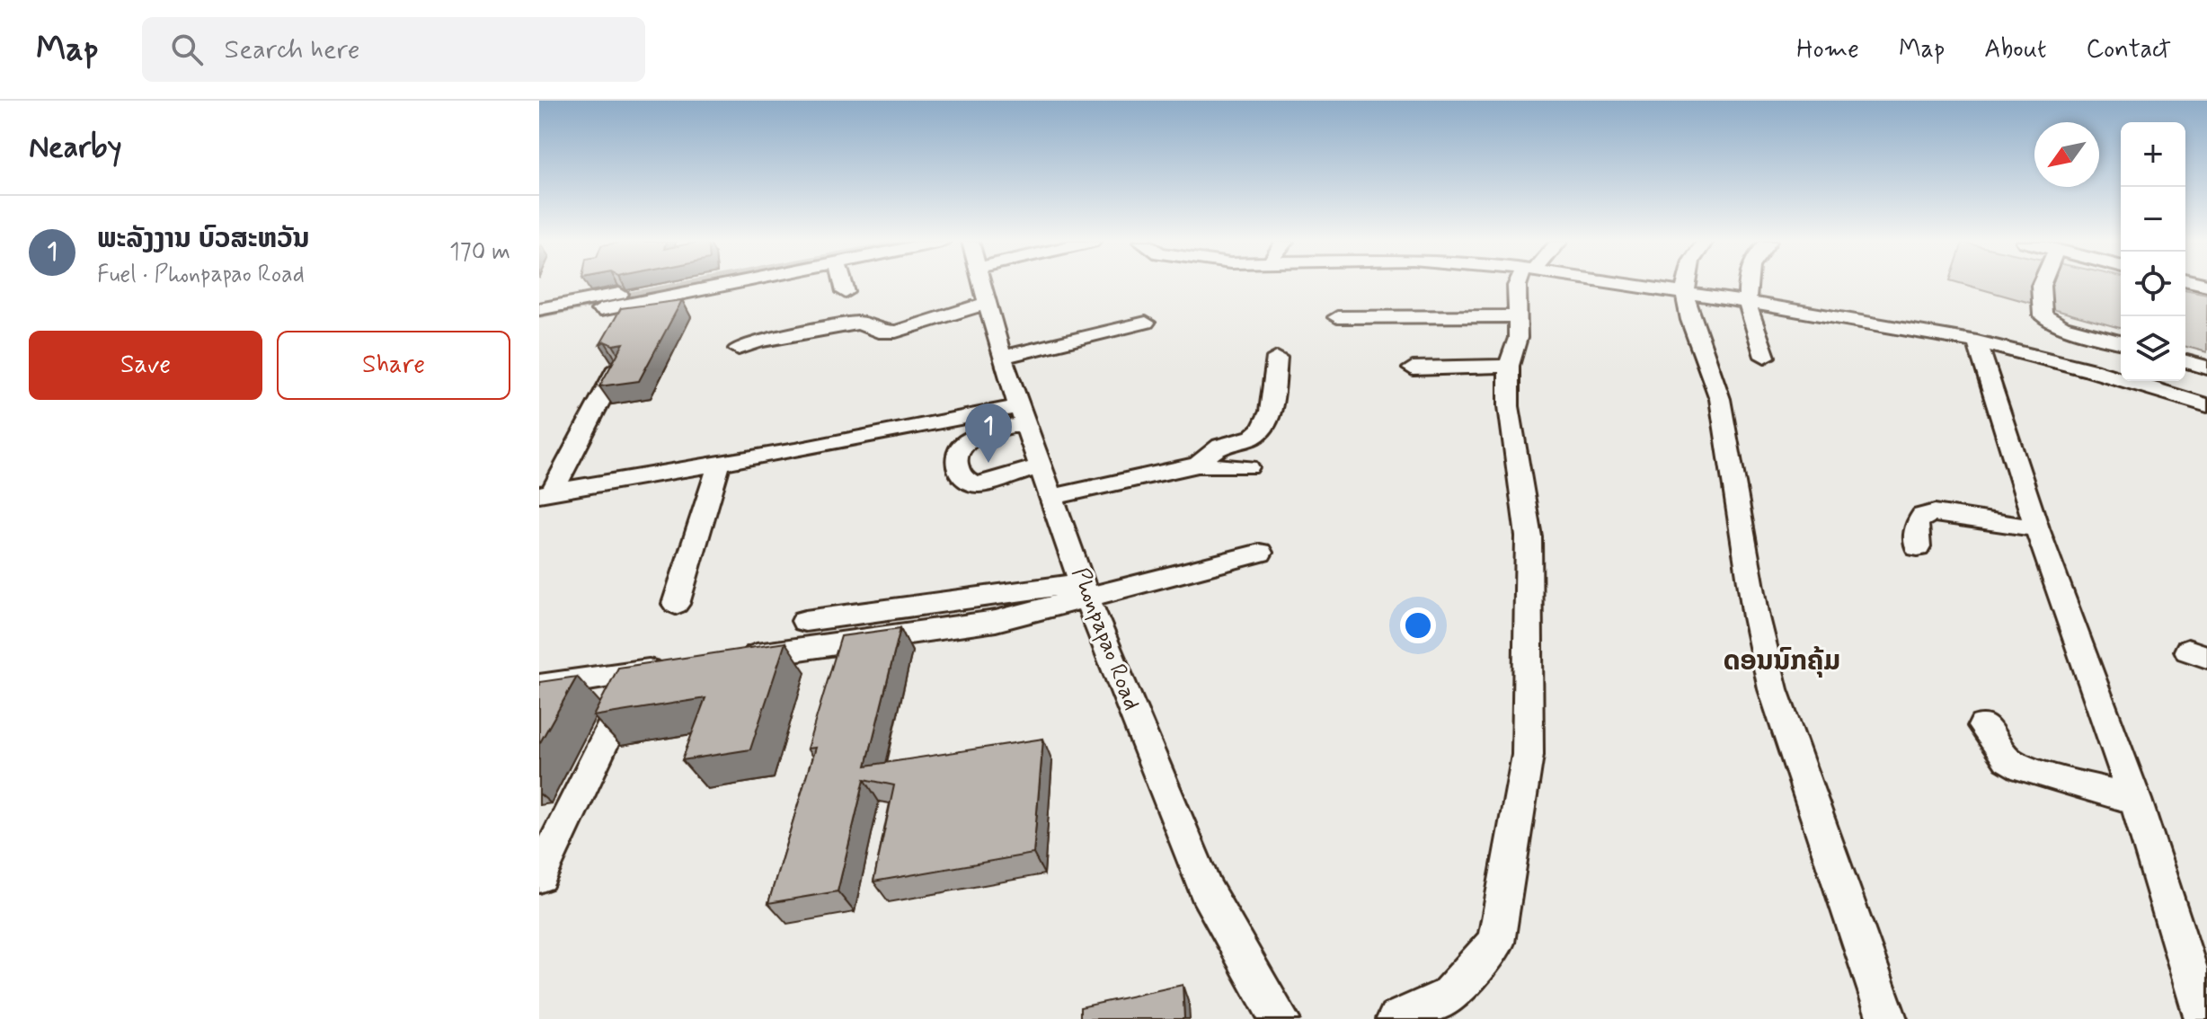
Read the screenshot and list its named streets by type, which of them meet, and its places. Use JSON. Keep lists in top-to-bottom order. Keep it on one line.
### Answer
{"streets":{"street":["Phonpapao Road"]},"districts":["ດອນນົກຄຸ້ມ"],"north":"bottom left","page":{"header":"Map","search":"Search here","nav":["Home","Map","About","Contact"],"heading":"Nearby","map_buttons":["+","−"],"list":[{"mark":"1","name":"ພະລັງງານ ບົວສະຫວັນ","note":"Fuel · Phonpapao Road","value":"170 m"}],"buttons":["Save","Share"],"pins":"1"}}
